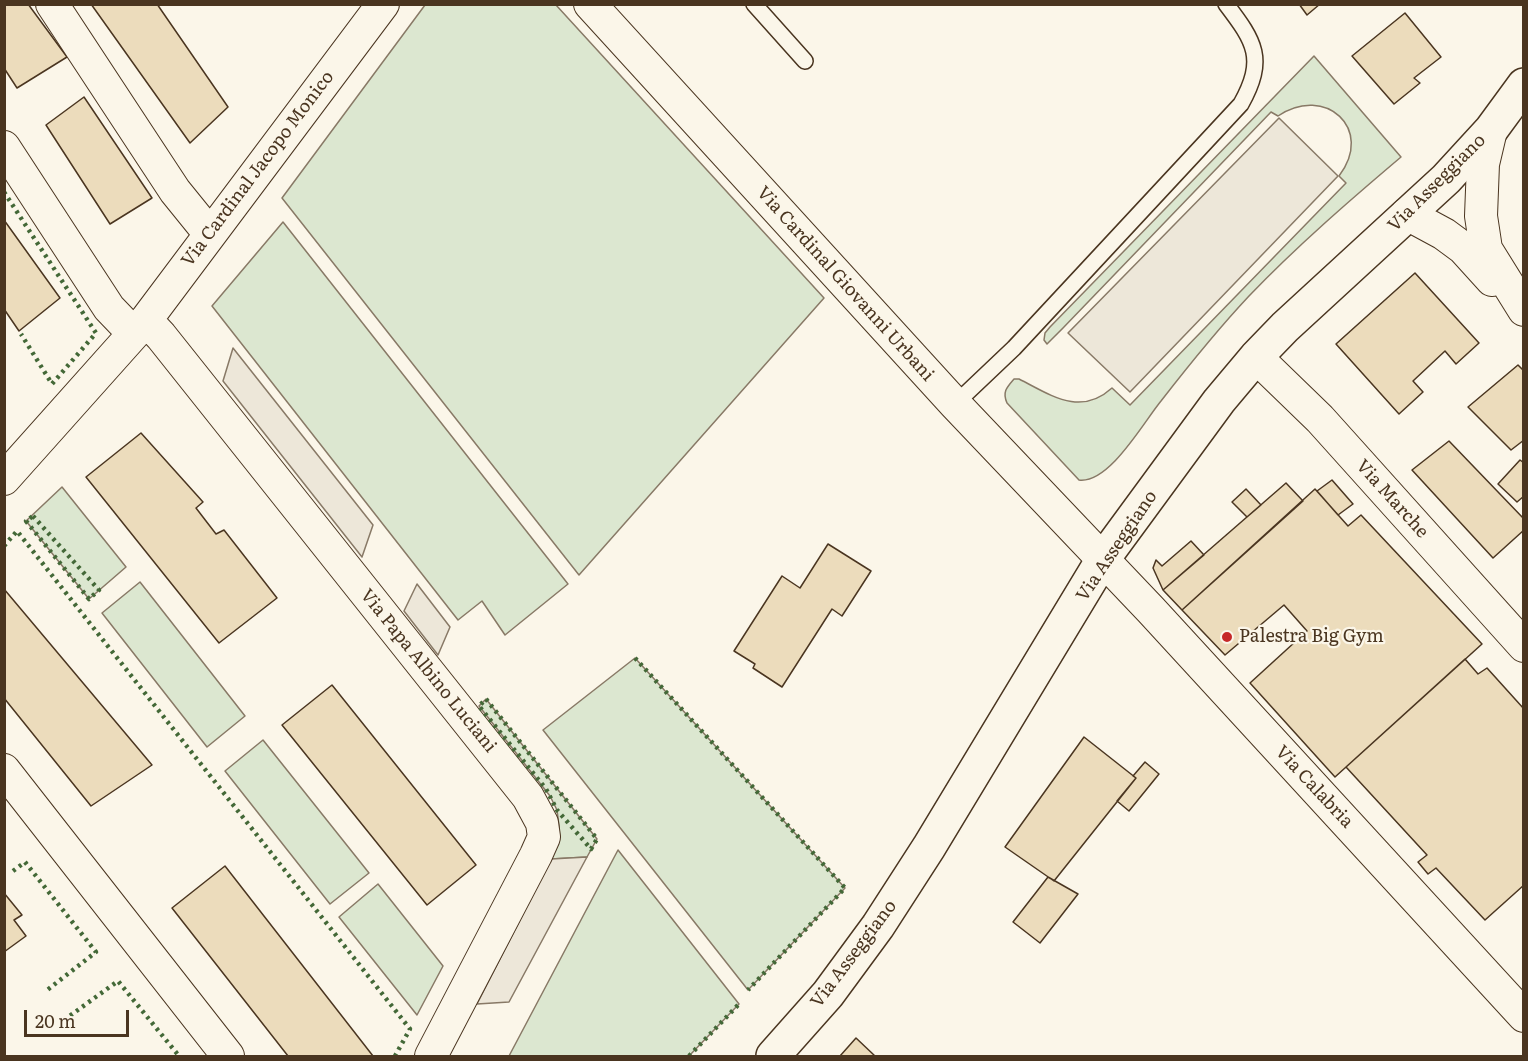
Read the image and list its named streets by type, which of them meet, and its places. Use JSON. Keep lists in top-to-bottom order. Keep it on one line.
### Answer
{"streets":{"street":["Via Cardinal Jacopo Monico","Via Asseggiano","Via Cardinal Giovanni Urbani","Via Marche","Via Papa Albino Luciani","Via Calabria"]},"crossings":[["Via Cardinal Jacopo Monico","Via Papa Albino Luciani"],["Via Asseggiano","Via Cardinal Giovanni Urbani"],["Via Asseggiano","Via Marche"],["Via Asseggiano","Via Calabria"],["Via Cardinal Giovanni Urbani","Via Calabria"]],"places":["Palestra Big Gym"],"scale_bar":"20 m"}
